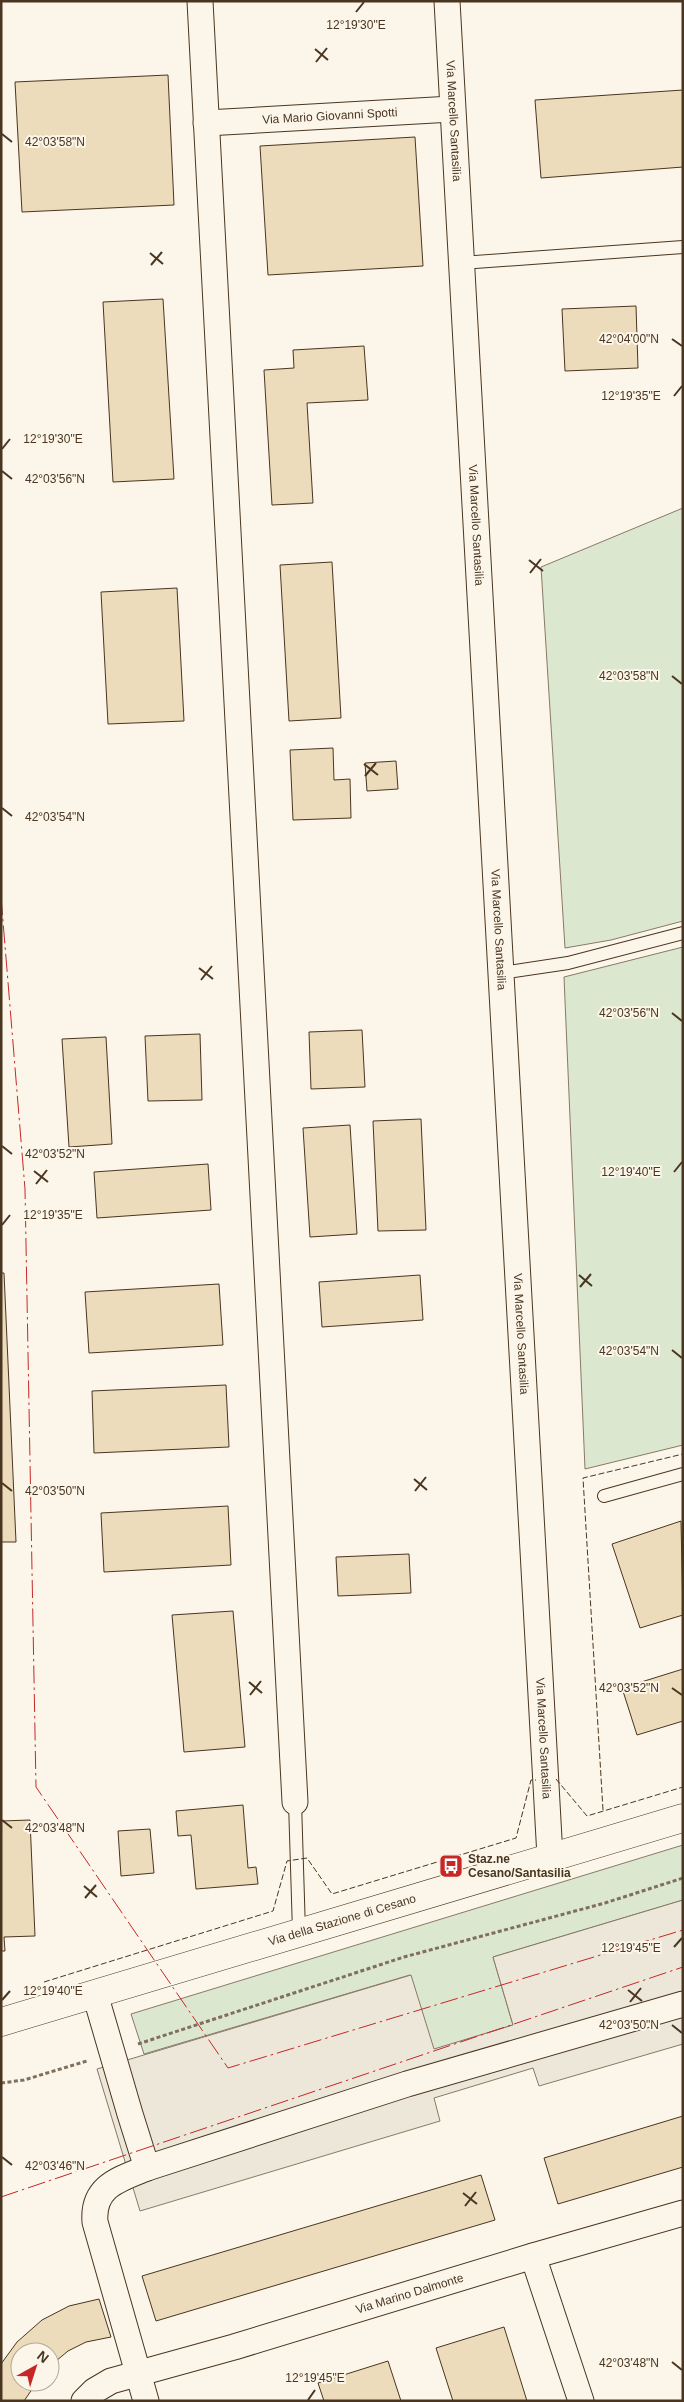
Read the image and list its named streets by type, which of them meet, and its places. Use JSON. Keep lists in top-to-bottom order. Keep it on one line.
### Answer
{"streets":{"street":["Via Mario Giovanni Spotti","Via Marcello Santasilia","Via della Stazione di Cesano","Via Marino Dalmonte"]},"crossings":[["Via Mario Giovanni Spotti","Via Marcello Santasilia"],["Via Marcello Santasilia","Via della Stazione di Cesano"]],"places":{"bus stop":["Staz.ne Cesano/Santasilia"]},"north":"top right","coordinates":["12°19'30\"E","42°03'58\"N","42°04'00\"N","12°19'35\"E","42°03'56\"N","42°03'54\"N","42°03'52\"N","12°19'40\"E","42°03'50\"N","42°03'48\"N","12°19'45\"E","42°03'46\"N"]}
